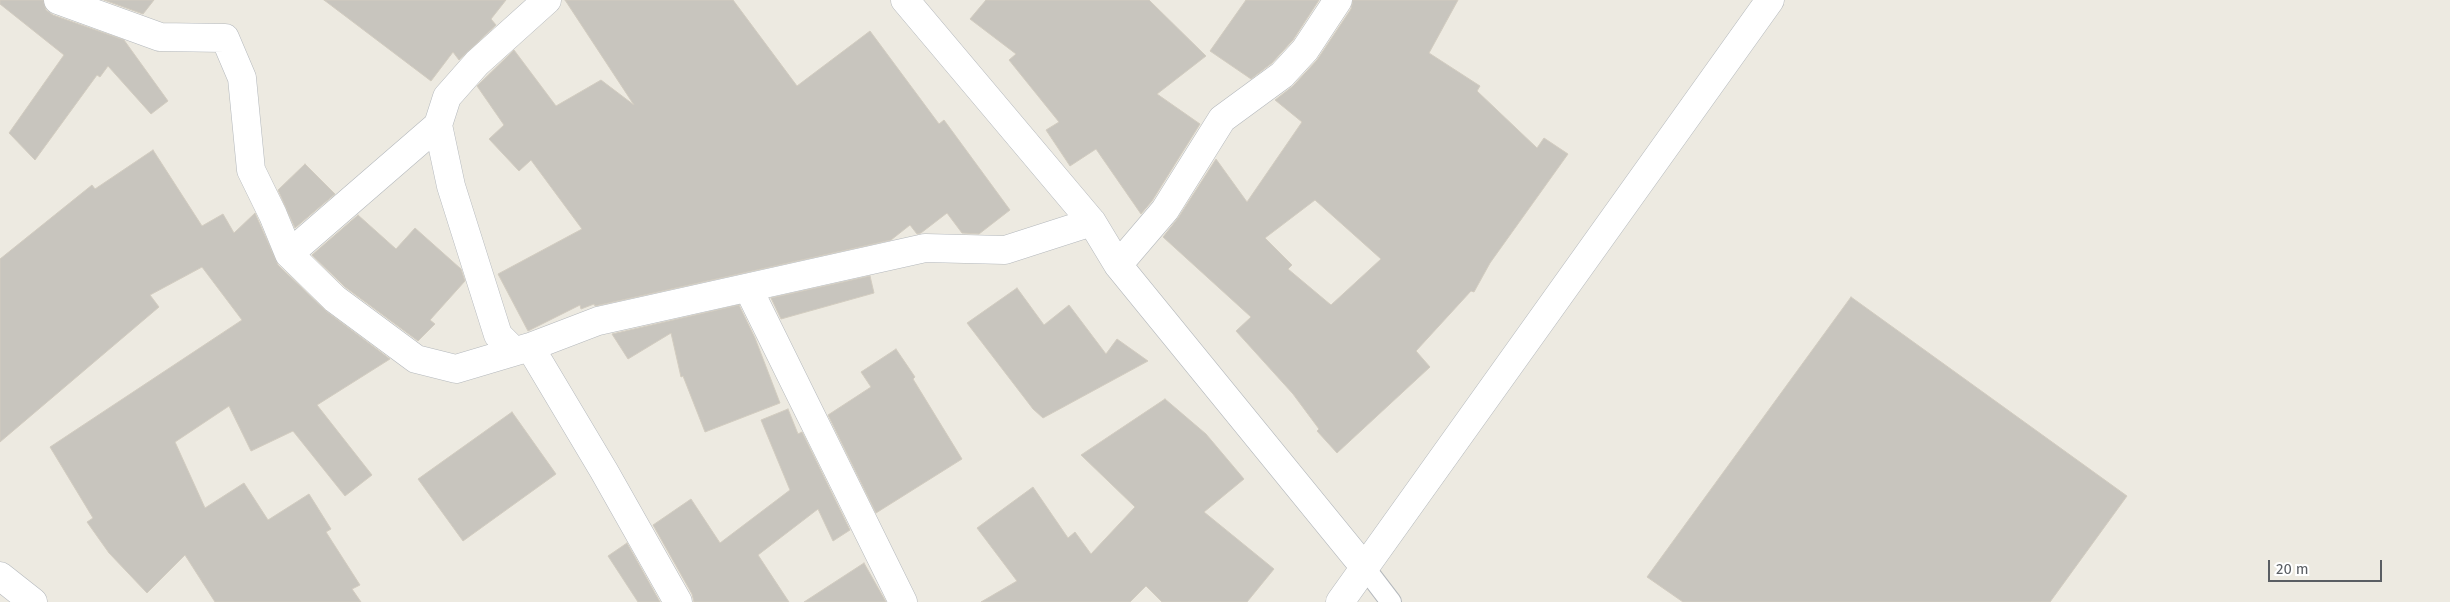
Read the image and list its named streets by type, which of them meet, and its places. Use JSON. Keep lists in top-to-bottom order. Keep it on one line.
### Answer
{"scale_bar":"20 m"}
